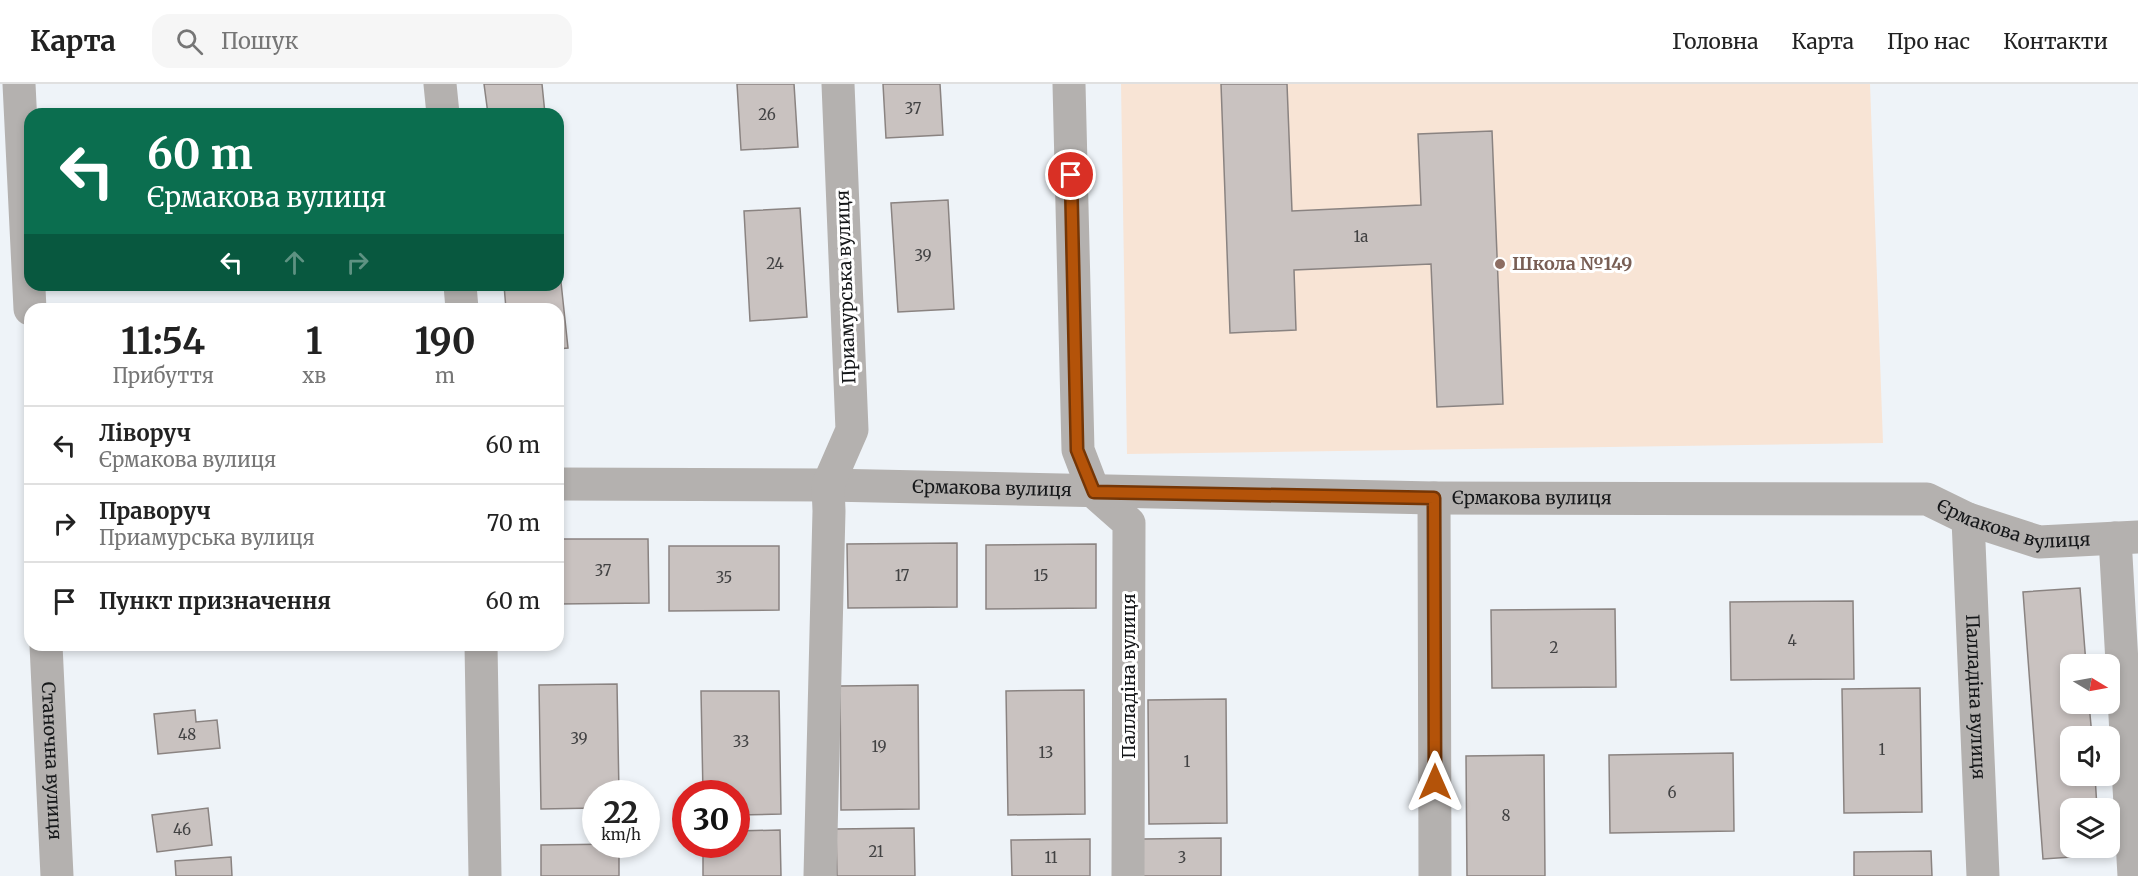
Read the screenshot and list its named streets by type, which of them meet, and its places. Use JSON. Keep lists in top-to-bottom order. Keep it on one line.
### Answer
{"streets":{"street":["Приамурська вулиця","Єрмакова вулиця","Палладіна вулиця","Станочна вулиця"]},"crossings":[["Приамурська вулиця","Єрмакова вулиця"],["Єрмакова вулиця","Палладіна вулиця"]],"places":["Школа №149"],"house_numbers":["37","26","1а","39","24","37","17","15","35","4","2","48","39","33","19","1","13","1","6","8","46","21","11","3"],"north":"right","page":{"header":"Карта","search":"Пошук","nav":["Головна","Карта","Про нас","Контакти"],"turn":["60 m","Єрмакова вулиця"],"eta":["11:54","Прибуття","1","хв","190","m"],"list":[{"name":"Ліворуч","note":"Єрмакова вулиця","value":"60 m"},{"name":"Праворуч","note":"Приамурська вулиця","value":"70 m"},{"name":"Пункт призначення","value":"60 m"}],"speed":"22 km/h","limit":"30"}}
